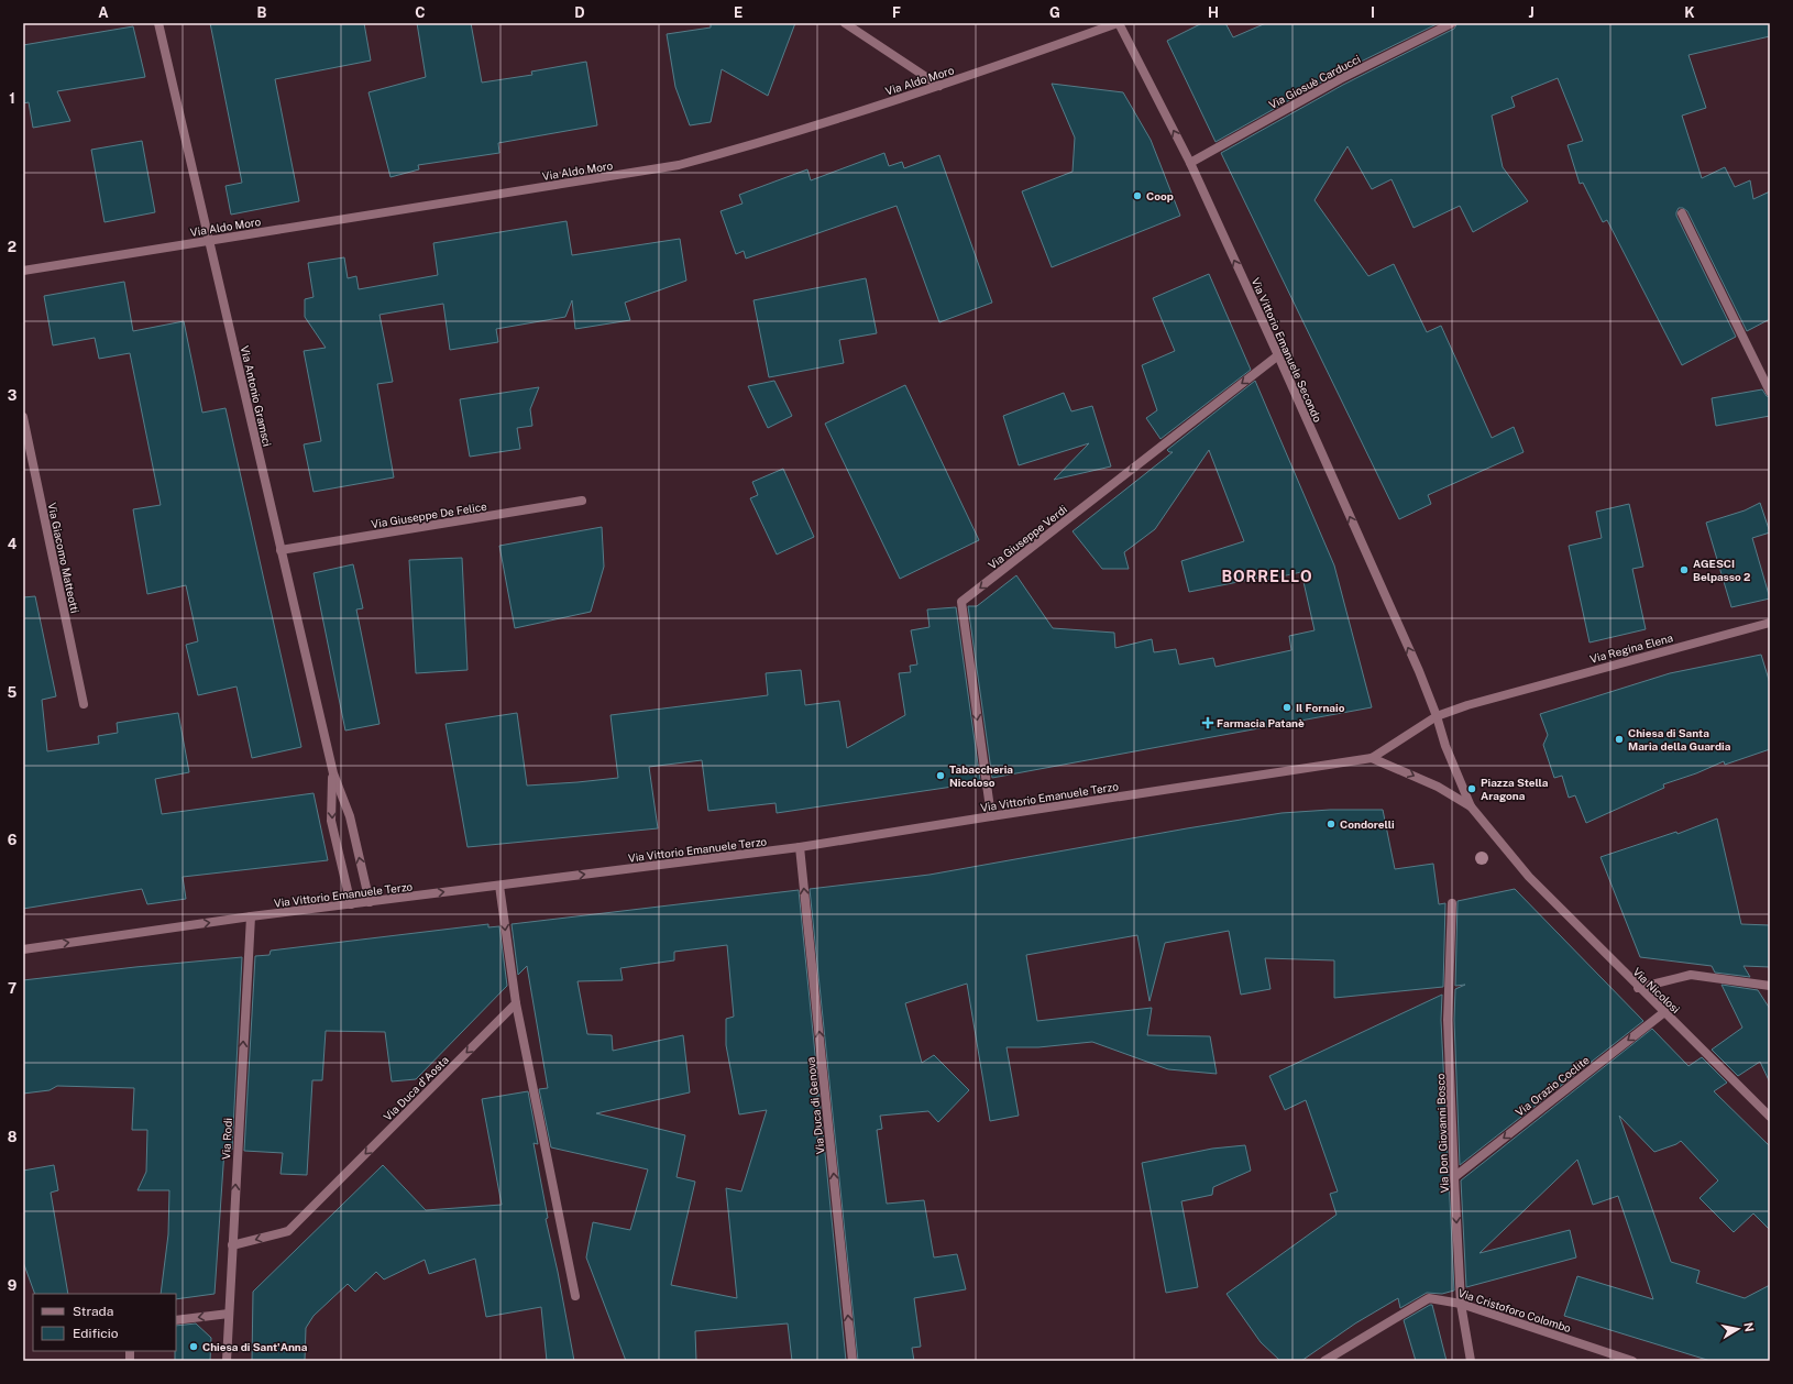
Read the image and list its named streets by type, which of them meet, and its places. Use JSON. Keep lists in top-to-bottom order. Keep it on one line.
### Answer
{"streets":{"street":["Via Aldo Moro","Via Giosuè Carducci","Via Vittorio Emanuele Secondo","Via Antonio Gramsci","Via Giuseppe De Felice","Via Giuseppe Verdi","Via Giacomo Matteotti","Via Regina Elena","Via Vittorio Emanuele Terzo","Via Nicolosi","Via Orazio Coclite","Via Duca d'Aosta","Via Duca di Genova","Via Don Giovanni Bosco","Via Rodi","Via Cristoforo Colombo"]},"crossings":[["Via Aldo Moro","Via Vittorio Emanuele Secondo"],["Via Aldo Moro","Via Antonio Gramsci"],["Via Giosuè Carducci","Via Vittorio Emanuele Secondo"],["Via Vittorio Emanuele Secondo","Via Giuseppe Verdi"],["Via Vittorio Emanuele Secondo","Via Regina Elena"],["Via Vittorio Emanuele Secondo","Via Nicolosi"],["Via Antonio Gramsci","Via Giuseppe De Felice"],["Via Giuseppe Verdi","Via Vittorio Emanuele Terzo"],["Via Regina Elena","Via Vittorio Emanuele Terzo"],["Via Vittorio Emanuele Terzo","Via Duca di Genova"],["Via Vittorio Emanuele Terzo","Via Rodi"],["Via Nicolosi","Via Orazio Coclite"],["Via Orazio Coclite","Via Don Giovanni Bosco"],["Via Duca d'Aosta","Via Rodi"],["Via Don Giovanni Bosco","Via Cristoforo Colombo"]],"one_way":["Via Vittorio Emanuele Secondo","Via Giuseppe Verdi","Via Vittorio Emanuele Terzo","Via Orazio Coclite","Via Duca d'Aosta","Via Duca di Genova","Via Rodi"],"districts":["BORRELLO"],"places":{"other":["Coop","AGESCI Belpasso 2","Il Fornaio","Chiesa di Santa Maria della Guardia","Tabaccheria Nicoloso","Piazza Stella Aragona","Condorelli","Chiesa di Sant'Anna"],"health":["Farmacia Patanè"]},"legend":["Strada","Edificio"],"north":"right","grid":{"columns":["A","B","C","D","E","F","G","H","I","J","K"],"rows":["1","2","3","4","5","6","7","8","9"]}}
